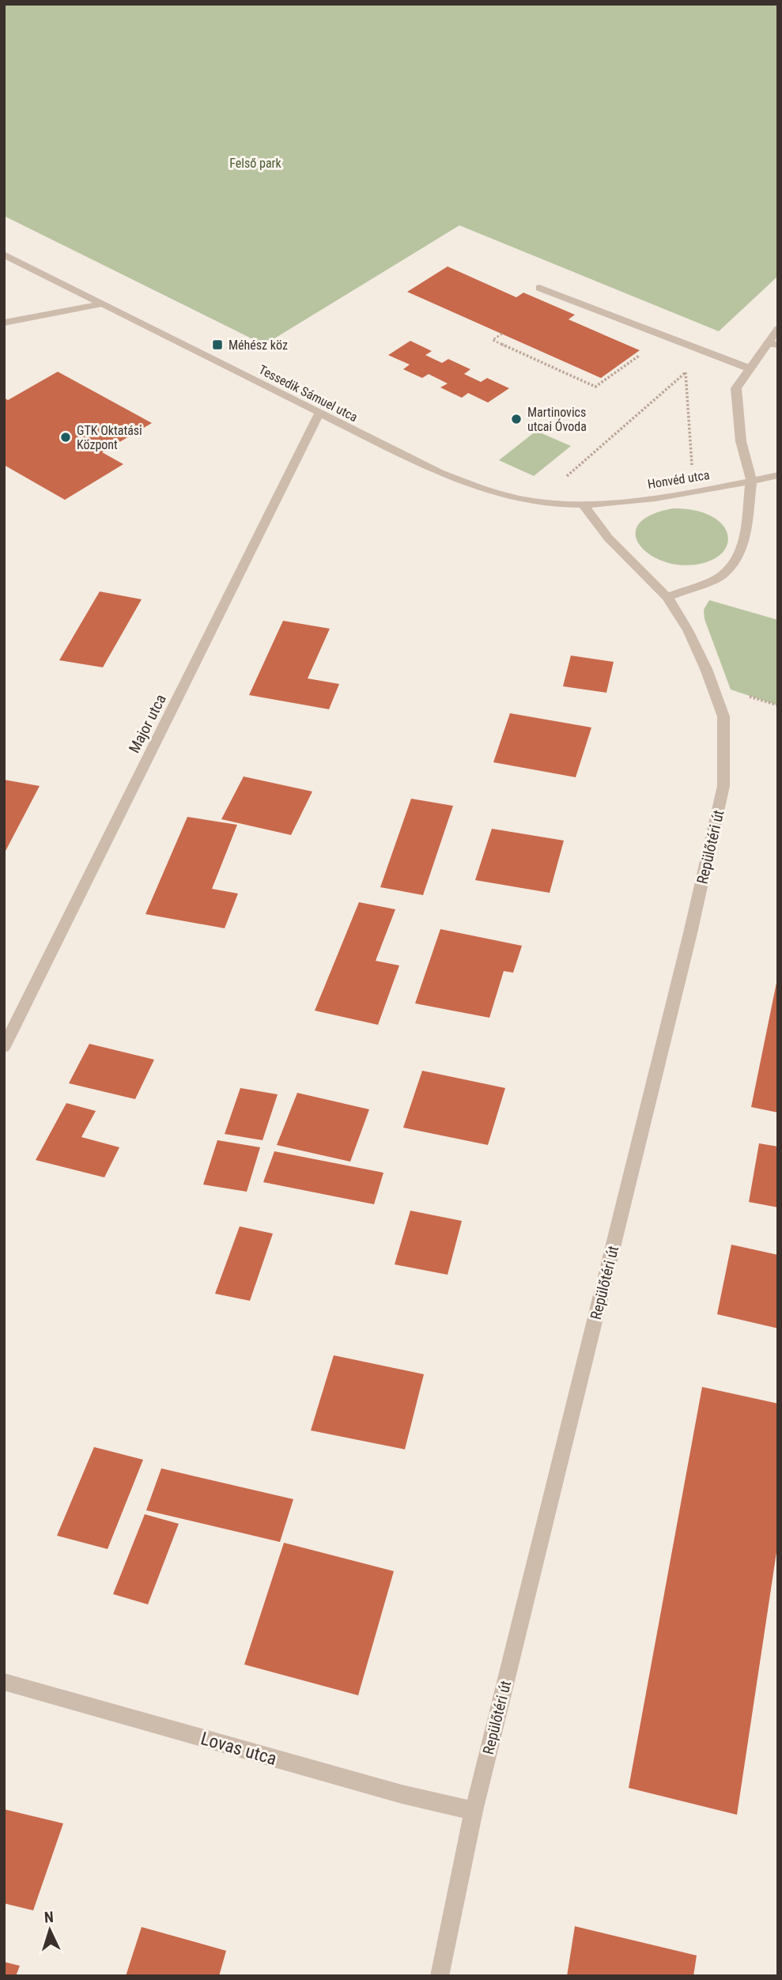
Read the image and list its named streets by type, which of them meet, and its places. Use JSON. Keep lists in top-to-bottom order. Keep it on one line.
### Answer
{"streets":{"street":["Tessedik Sámuel utca","Honvéd utca","Major utca","Repülőtéri út","Lovas utca"]},"crossings":[["Tessedik Sámuel utca","Honvéd utca"],["Tessedik Sámuel utca","Major utca"],["Tessedik Sámuel utca","Repülőtéri út"],["Honvéd utca","Repülőtéri út"],["Repülőtéri út","Lovas utca"]],"parks":["Felső park"],"places":{"transit":["Méhész köz"],"other":["Martinovics utcai Óvoda","GTK Oktatási Központ"]},"north":"top"}
